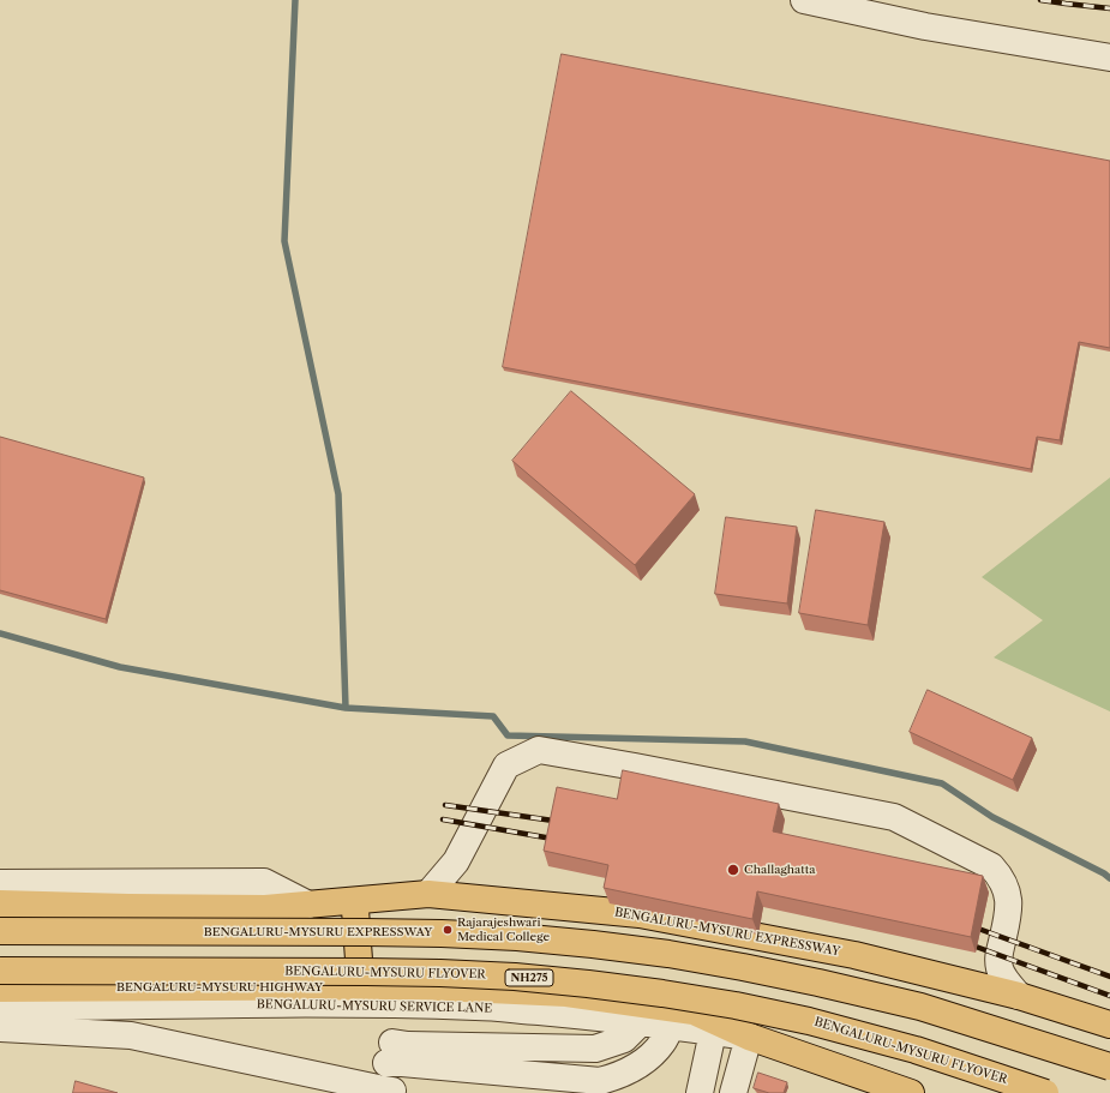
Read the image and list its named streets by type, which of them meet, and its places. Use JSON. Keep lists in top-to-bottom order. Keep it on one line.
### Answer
{"streets":{"highway":["BENGALURU-MYSURU EXPRESSWAY","BENGALURU-MYSURU FLYOVER","NH275","BENGALURU-MYSURU HIGHWAY","BENGALURU-MYSURU SERVICE LANE"]},"crossings":[["BENGALURU-MYSURU HIGHWAY","BENGALURU-MYSURU SERVICE LANE"]],"places":["Challaghatta","Rajarajeshwari Medical College"]}
